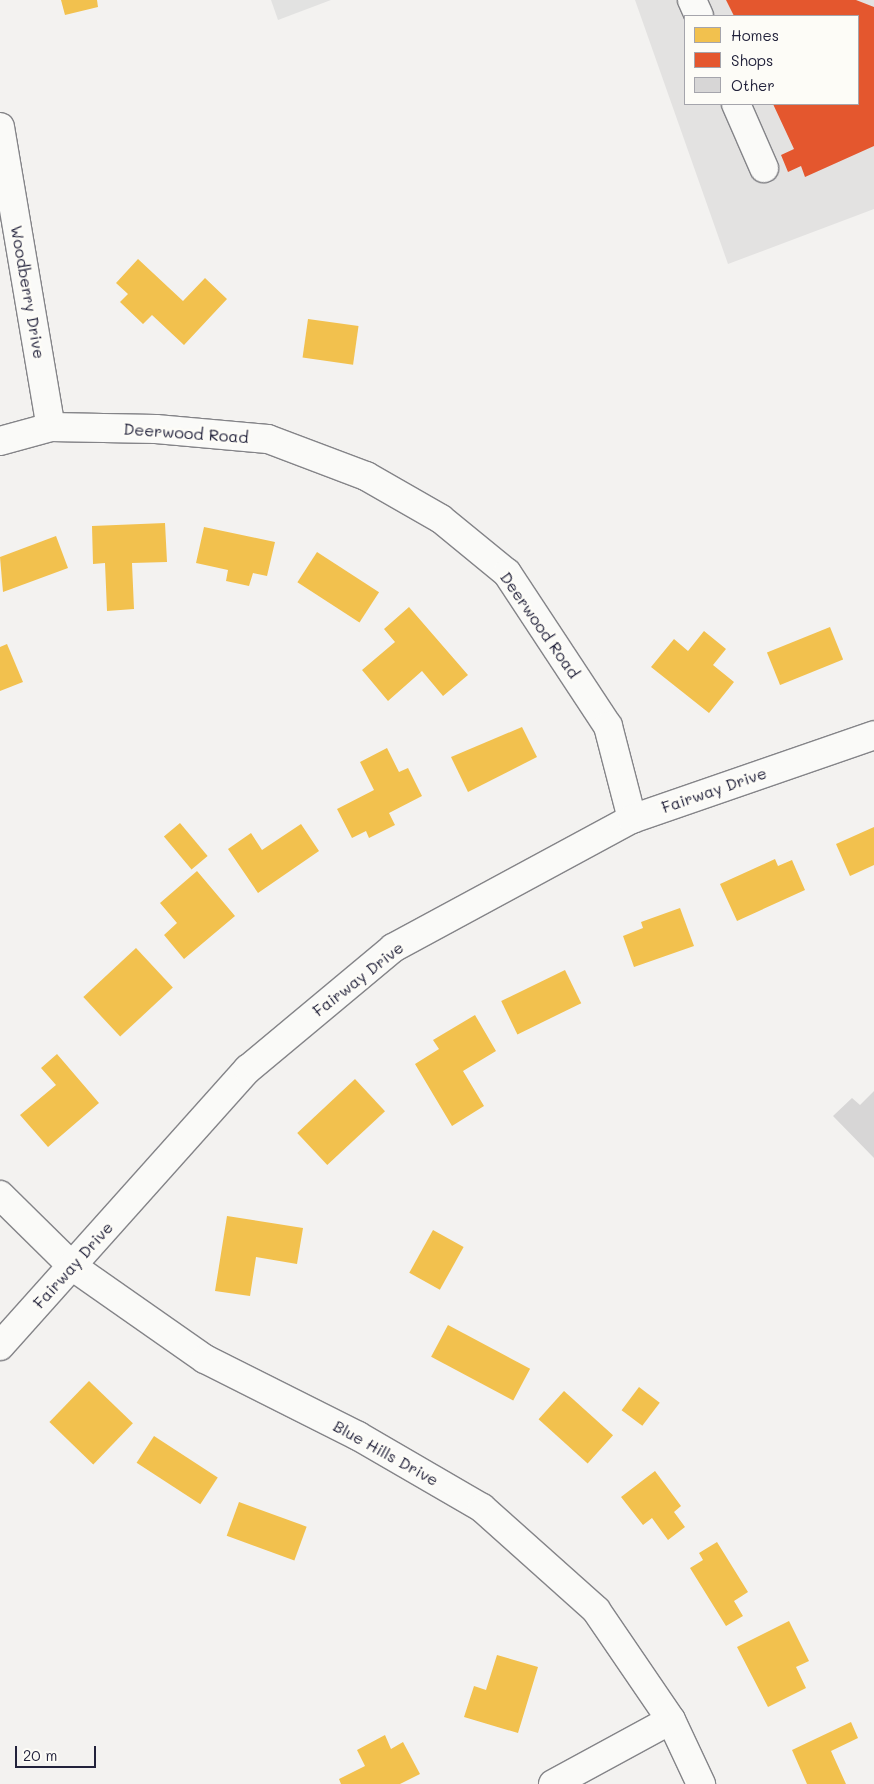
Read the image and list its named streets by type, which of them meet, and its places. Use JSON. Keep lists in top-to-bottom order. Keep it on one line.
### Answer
{"streets":{"street":["Woodberry Drive","Deerwood Road","Fairway Drive","Blue Hills Drive"]},"crossings":[["Woodberry Drive","Deerwood Road"],["Deerwood Road","Fairway Drive"],["Fairway Drive","Blue Hills Drive"]],"legend":["Homes","Shops","Other"],"scale_bar":"20 m"}
